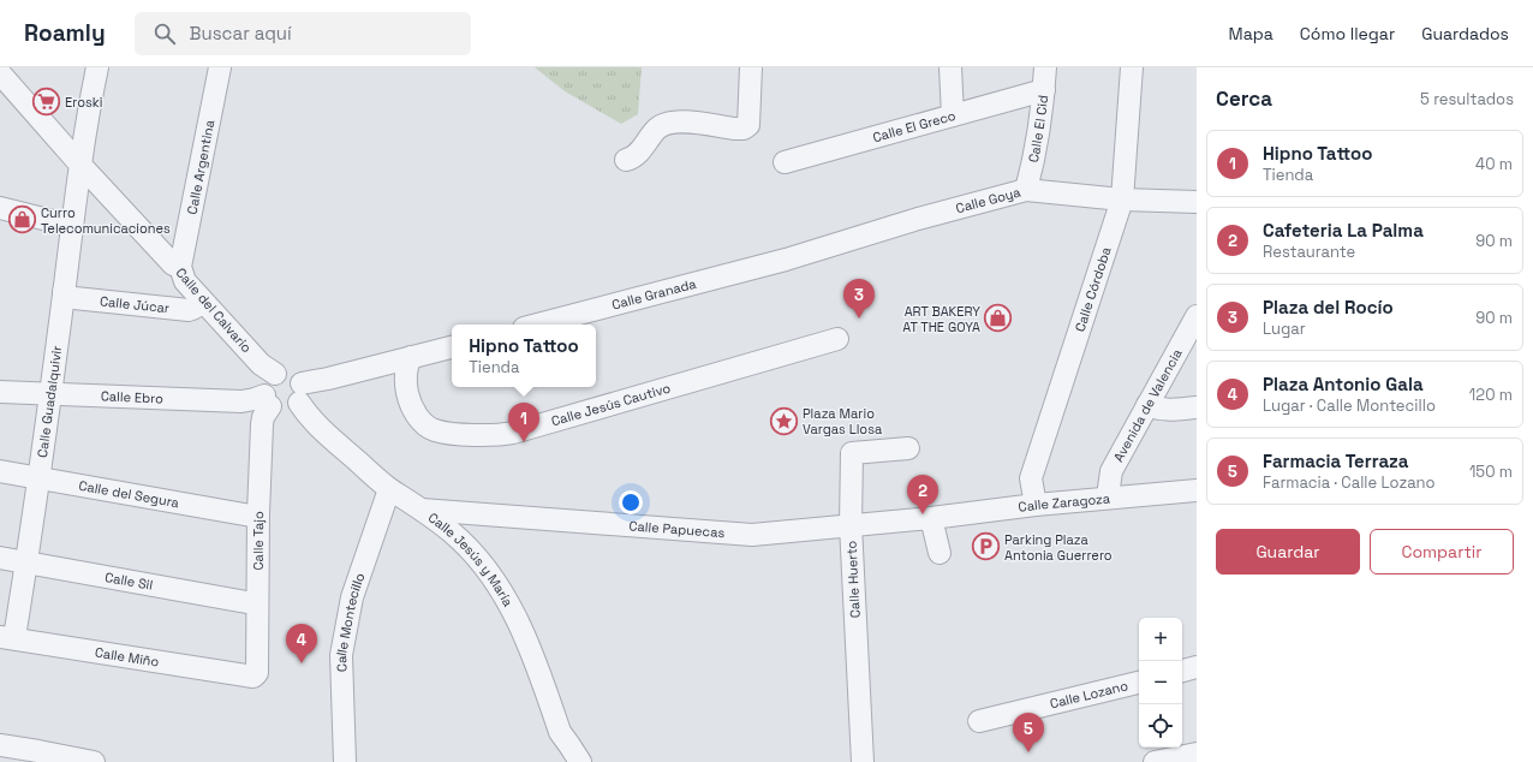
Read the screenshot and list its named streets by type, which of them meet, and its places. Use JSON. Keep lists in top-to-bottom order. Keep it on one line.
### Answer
{"streets":{"street":["Calle El Greco","Calle El Cid","Calle Argentina","Calle Goya","Calle Córdoba","Calle Granada","Calle Júcar","Calle del Calvario","Calle Ebro","Calle Guadalquivir","Calle Jesús Cautivo","Avenida de Valencia","Calle del Segura","Calle Zaragoza","Calle Papuecas","Calle Tajo","Calle Jesús y María","Calle Huerto","Calle Sil","Calle Montecillo","Calle Miño","Calle Lozano"]},"crossings":[["Calle El Greco","Calle El Cid"],["Calle El Cid","Calle Goya"],["Calle Argentina","Calle del Calvario"],["Calle Goya","Calle Córdoba"],["Calle Goya","Calle Granada"],["Calle Córdoba","Calle Zaragoza"],["Calle Júcar","Calle del Calvario"],["Calle Júcar","Calle Guadalquivir"],["Calle del Calvario","Calle Ebro"],["Calle del Calvario","Calle Guadalquivir"],["Calle del Calvario","Calle Tajo"],["Calle del Calvario","Calle Jesús y María"],["Calle Ebro","Calle Guadalquivir"],["Calle Ebro","Calle Tajo"],["Calle Ebro","Calle Jesús y María"],["Calle Guadalquivir","Calle del Segura"],["Calle Guadalquivir","Calle Sil"],["Calle Guadalquivir","Calle Miño"],["Avenida de Valencia","Calle Zaragoza"],["Calle del Segura","Calle Tajo"],["Calle Zaragoza","Calle Papuecas"],["Calle Papuecas","Calle Jesús y María"],["Calle Papuecas","Calle Huerto"],["Calle Tajo","Calle Jesús y María"],["Calle Tajo","Calle Sil"],["Calle Tajo","Calle Miño"],["Calle Jesús y María","Calle Montecillo"]],"places":{"supermarket":["Eroski"],"shop":["Curro Telecomunicaciones","ART BAKERY AT THE GOYA"],"place":["Plaza Mario Vargas Llosa"],"parking":["Parking Plaza Antonia Guerrero"]},"page":{"header":"Roamly","search":"Buscar aquí","nav":["Mapa","Cómo llegar","Guardados"],"heading":["Cerca","5 resultados"],"list":[{"mark":"1","name":"Hipno Tattoo","note":"Tienda","value":"40 m"},{"mark":"2","name":"Cafeteria La Palma","note":"Restaurante","value":"90 m"},{"mark":"3","name":"Plaza del Rocío","note":"Lugar","value":"90 m"},{"mark":"4","name":"Plaza Antonio Gala","note":"Lugar · Calle Montecillo","value":"120 m"},{"mark":"5","name":"Farmacia Terraza","note":"Farmacia · Calle Lozano","value":"150 m"}],"pins":["3","1","2","4","5"],"popup":["Hipno Tattoo","Tienda"],"buttons":["Guardar","Compartir"],"map_buttons":["+","−"]}}
